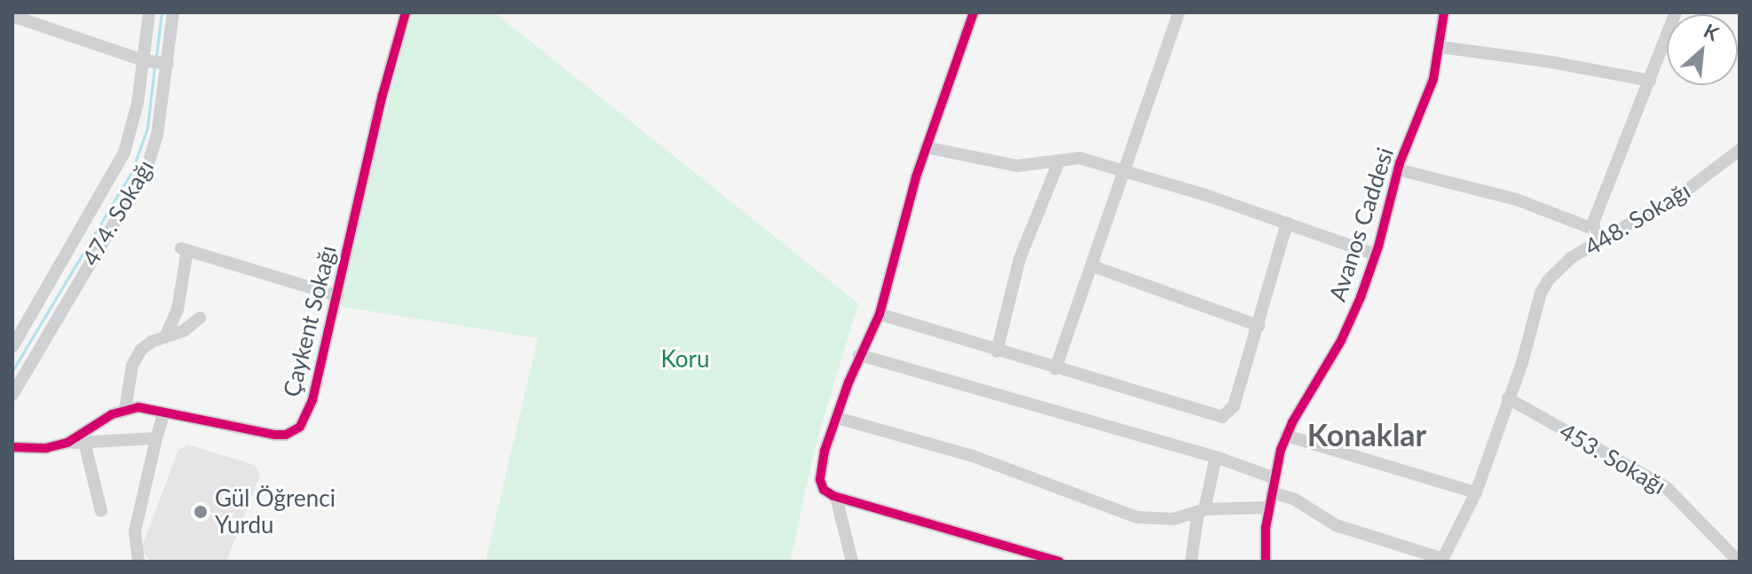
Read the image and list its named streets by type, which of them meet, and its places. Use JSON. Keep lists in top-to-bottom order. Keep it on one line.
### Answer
{"streets":{"street":["474. Sokağı","448. Sokağı","Avanos Caddesi","Çaykent Sokağı","453. Sokağı"]},"crossings":[["448. Sokağı","453. Sokağı"]],"districts":["Konaklar"],"parks":["Koru"],"places":["Gül Öğrenci Yurdu"],"north":"top right"}
